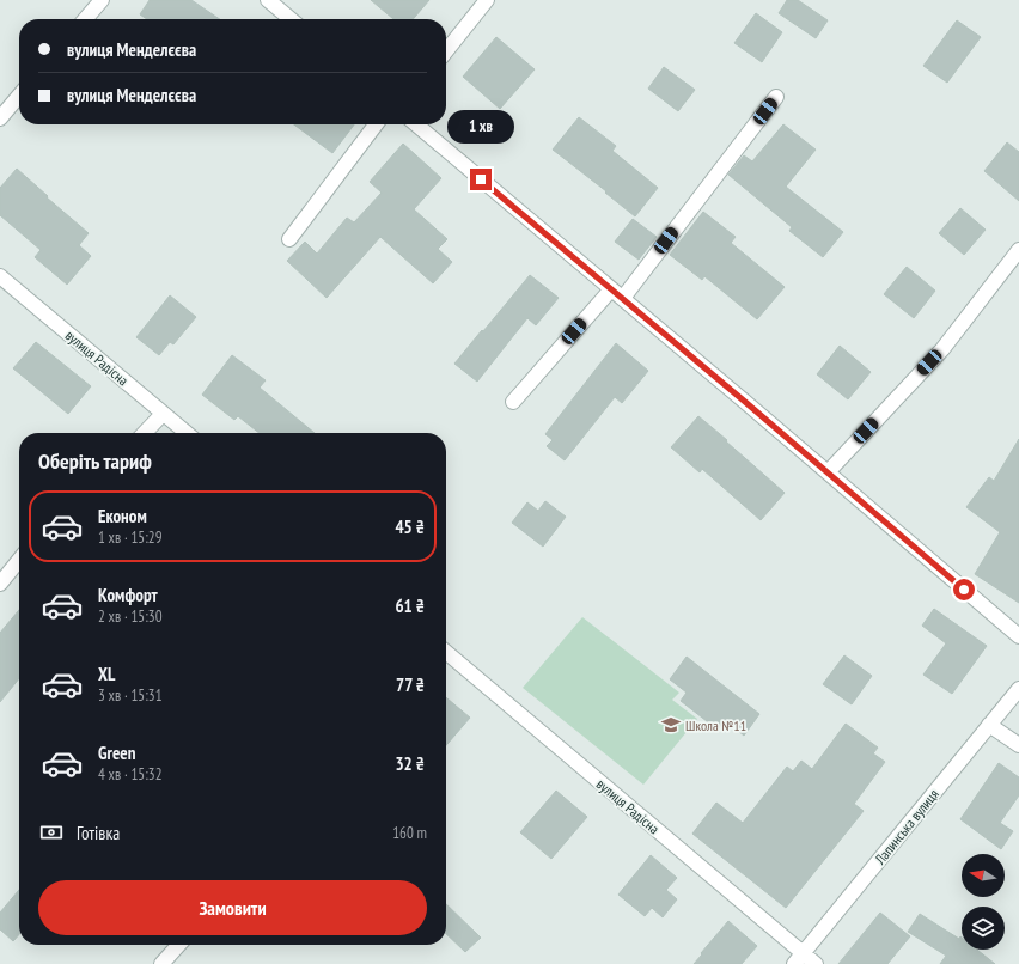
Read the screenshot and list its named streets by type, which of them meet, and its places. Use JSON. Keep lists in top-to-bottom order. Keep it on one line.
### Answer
{"streets":{"street":["вулиця Радісна","Лапинська вулиця"]},"crossings":[["вулиця Радісна","Лапинська вулиця"]],"places":{"school or university":["Школа №11"]},"north":"left","page":{"banner":["вулиця Менделєєва","вулиця Менделєєва"],"bubble":"1 хв","heading":"Оберіть тариф","list":[{"name":"Економ","note":"1 хв · 15:29","value":"45 ₴"},{"name":"Комфорт","note":"2 хв · 15:30","value":"61 ₴"},{"name":"XL","note":"3 хв · 15:31","value":"77 ₴"},{"name":"Green","note":"4 хв · 15:32","value":"32 ₴"}],"pay":["Готівка","160 m"],"buttons":"Замовити"}}
